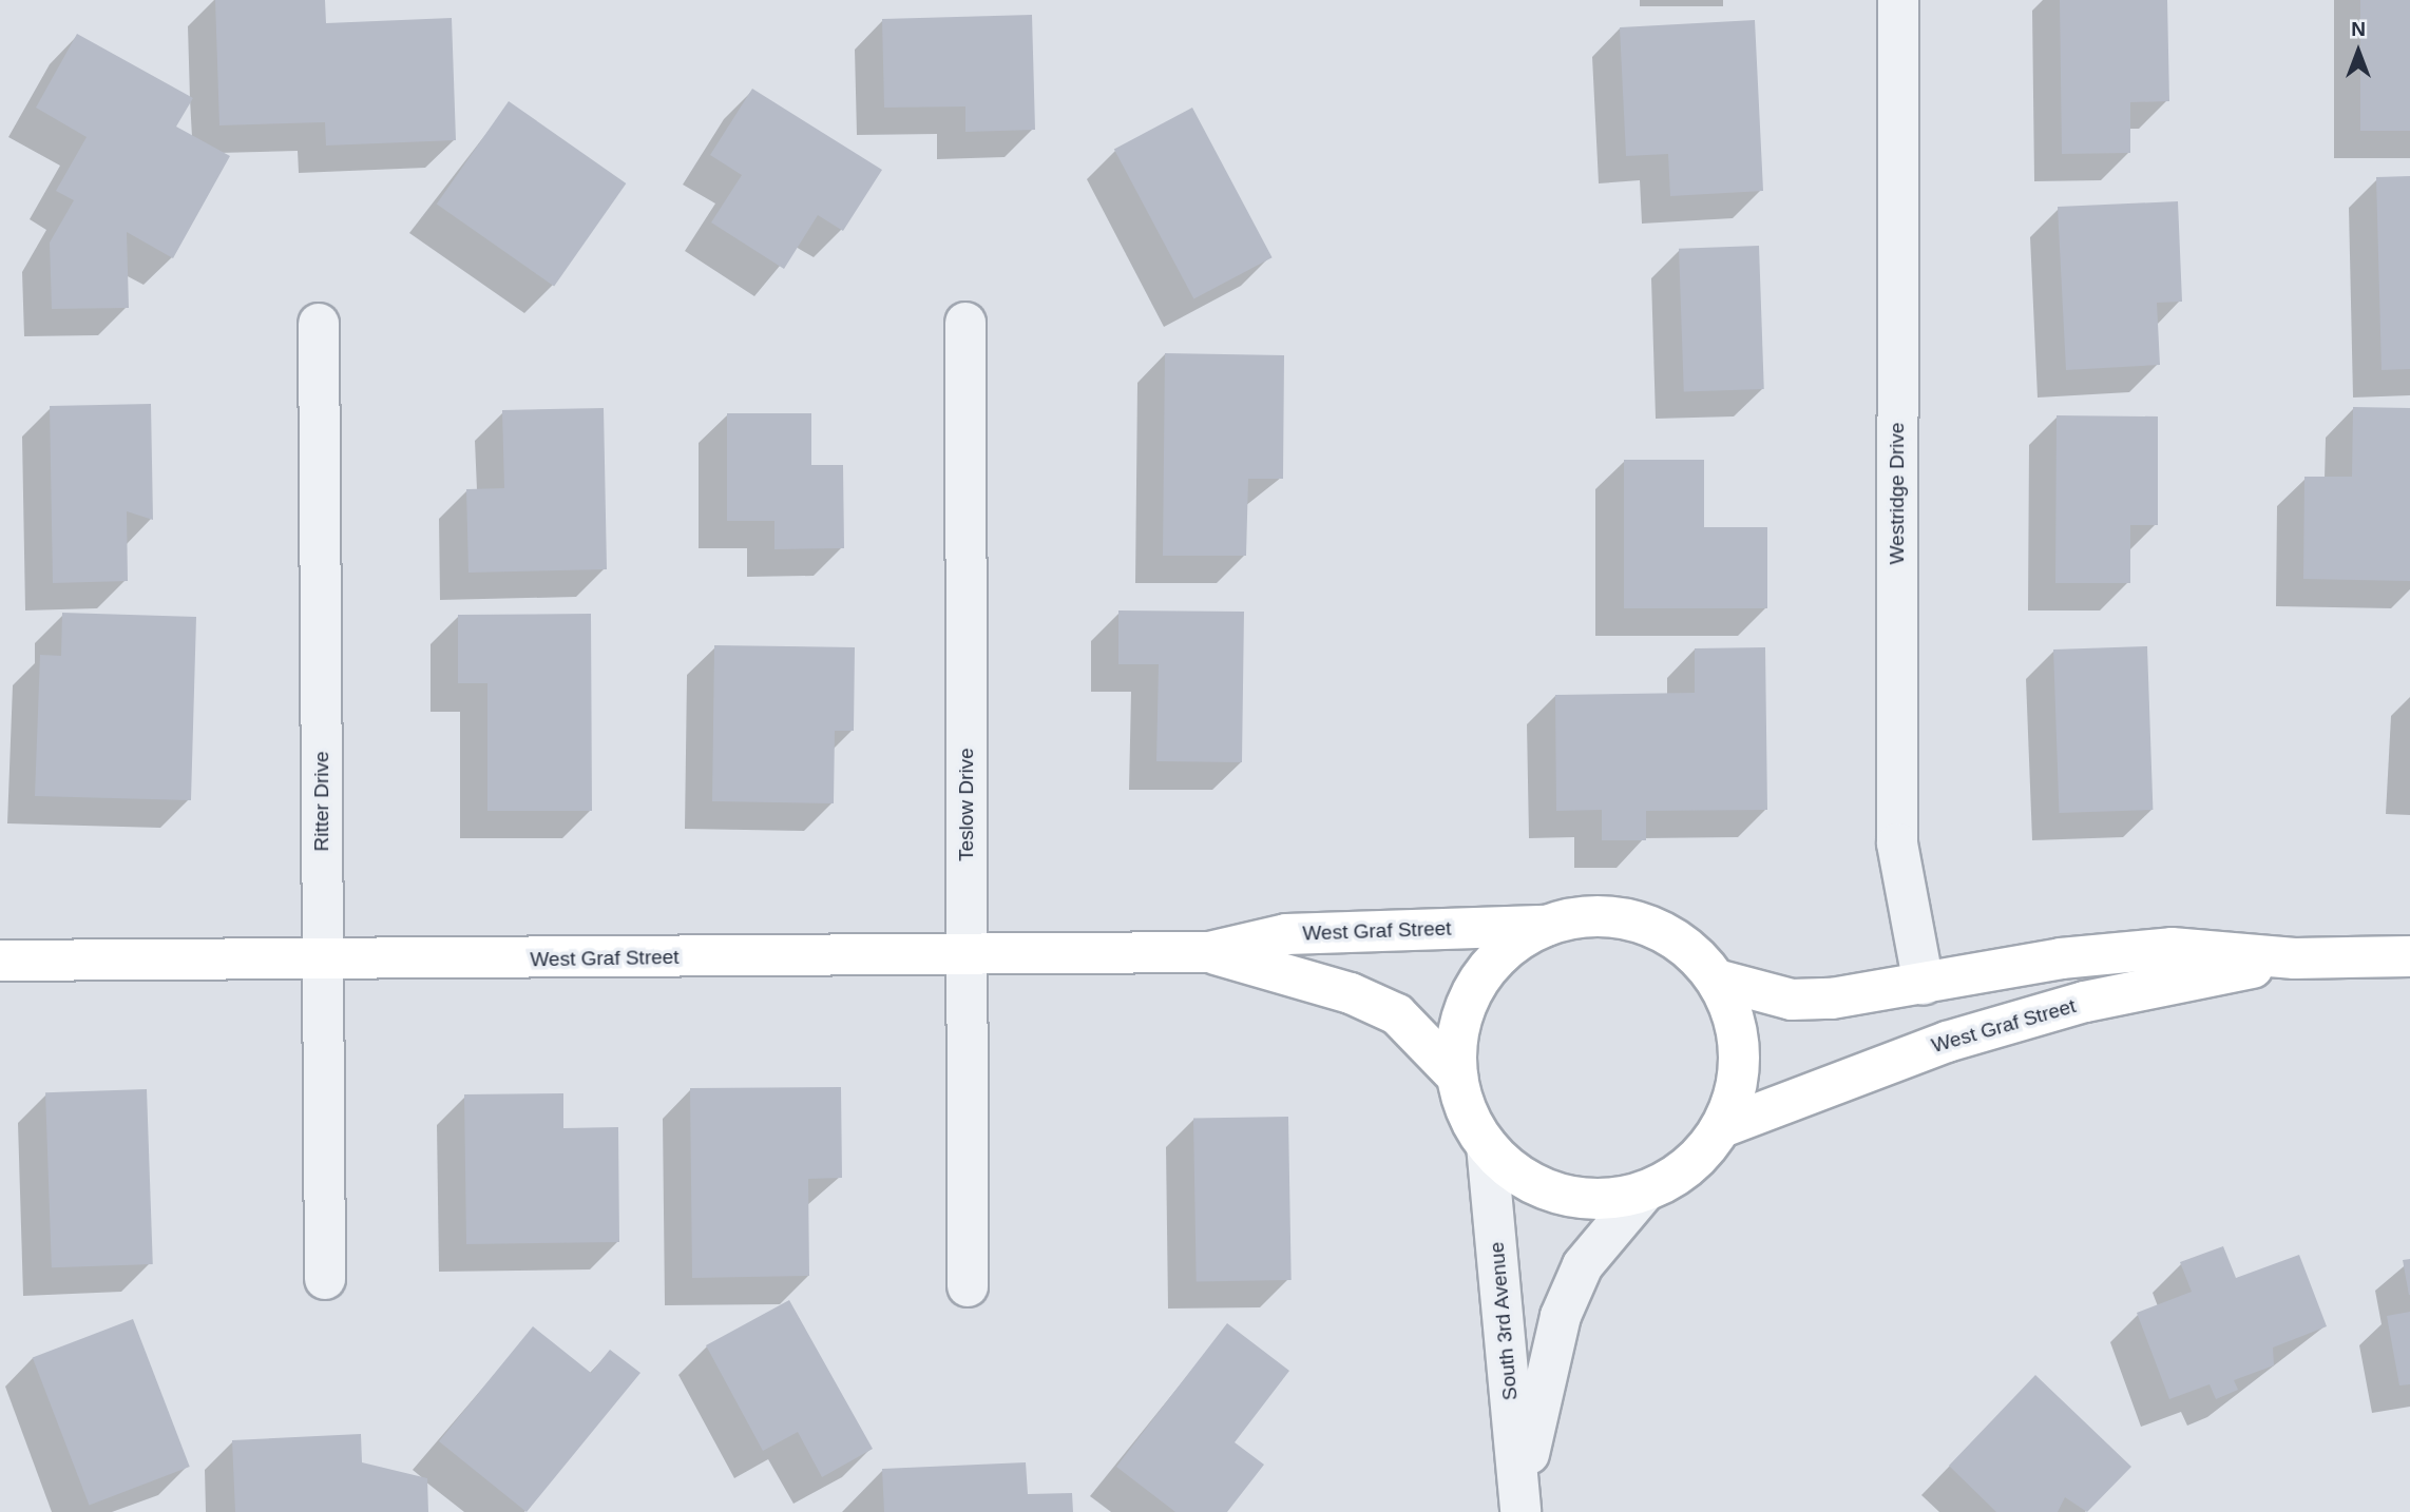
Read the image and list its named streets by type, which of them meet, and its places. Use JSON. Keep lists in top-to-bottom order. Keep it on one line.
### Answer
{"streets":{"main road":["West Graf Street"],"street":["Westridge Drive","Ritter Drive","Teslow Drive","South 3rd Avenue"]},"crossings":[["Westridge Drive","West Graf Street"],["Ritter Drive","West Graf Street"],["Teslow Drive","West Graf Street"]],"north":"top"}
